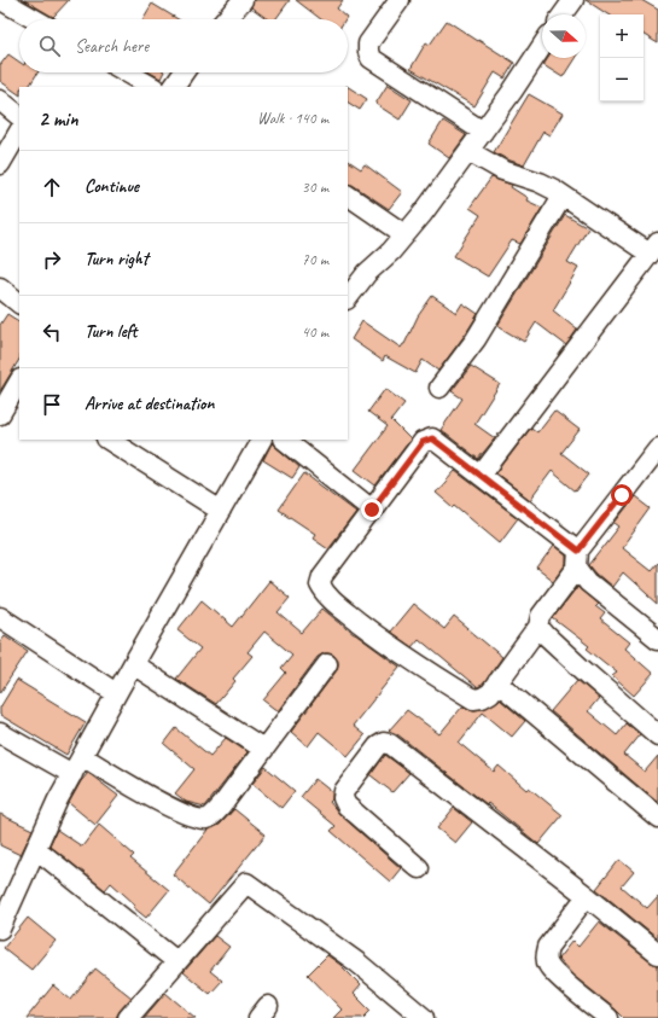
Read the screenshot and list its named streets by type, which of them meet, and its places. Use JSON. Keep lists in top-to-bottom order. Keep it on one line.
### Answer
{"north":"right","page":{"map_buttons":["+","−"],"search":"Search here","heading":["2 min","Walk · 140 m"],"list":[["Continue","30 m"],["Turn right","70 m"],["Turn left","40 m"],"Arrive at destination"]}}
